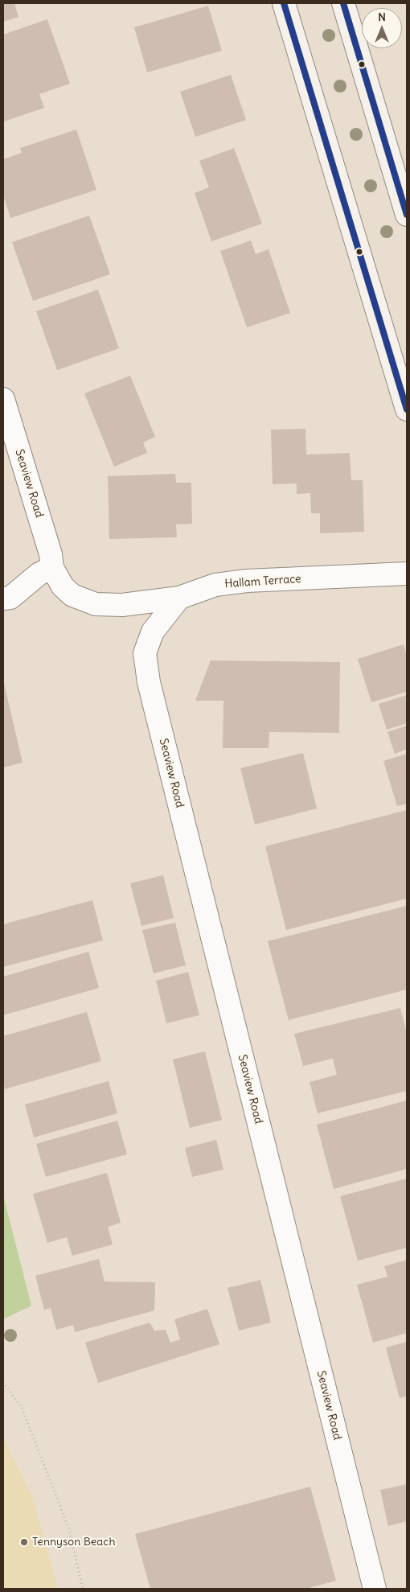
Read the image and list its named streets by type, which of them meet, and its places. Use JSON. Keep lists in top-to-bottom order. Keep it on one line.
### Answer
{"streets":{"street":["Seaview Road","Hallam Terrace"]},"crossings":[["Seaview Road","Hallam Terrace"]],"places":["Tennyson Beach"],"north":"top"}
